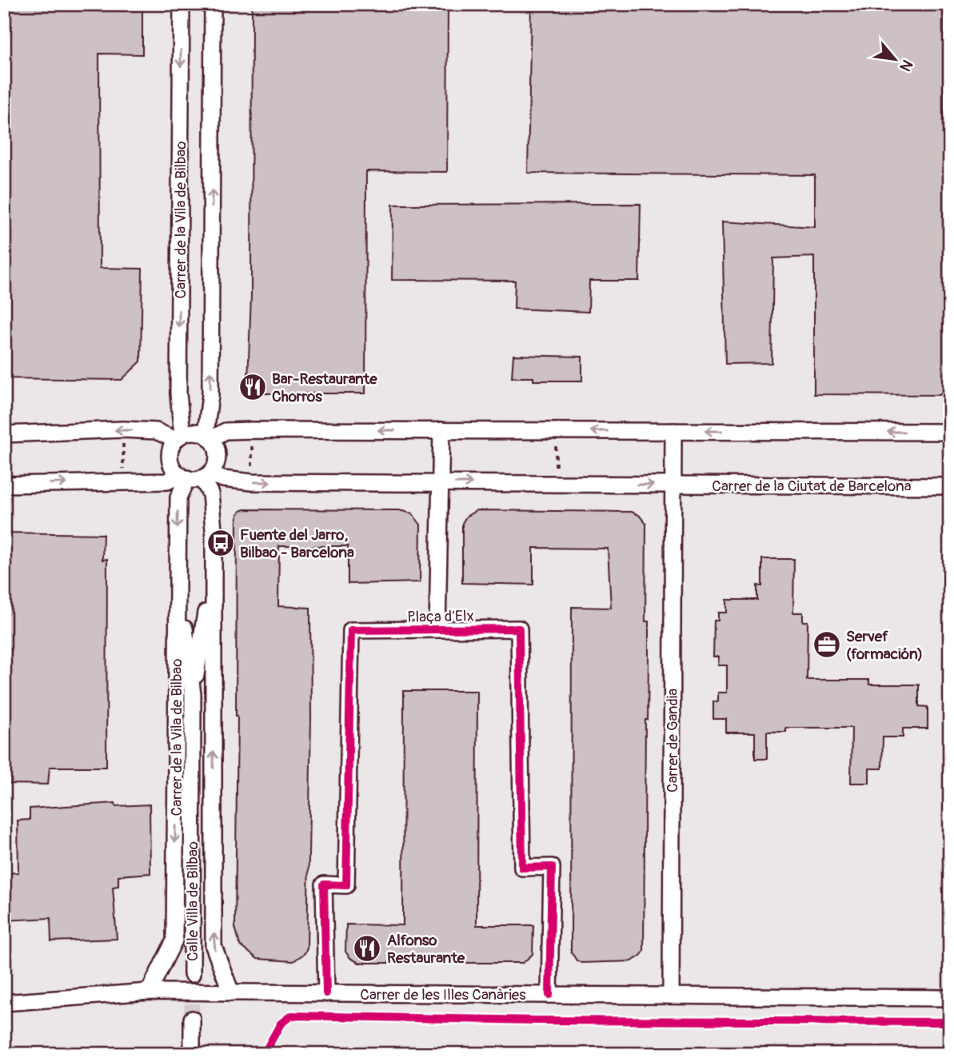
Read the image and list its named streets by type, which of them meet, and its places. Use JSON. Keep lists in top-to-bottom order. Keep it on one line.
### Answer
{"streets":{"street":["Carrer de la Vila de Bilbao","Carrer de la Ciutat de Barcelona","Plaça d'Elx","Carrer de Gandia","Calle Villa de Bilbao","Carrer de les Illes Canàries"]},"crossings":[["Carrer de la Vila de Bilbao","Carrer de la Ciutat de Barcelona"],["Carrer de la Vila de Bilbao","Calle Villa de Bilbao"],["Carrer de la Vila de Bilbao","Carrer de les Illes Canàries"],["Carrer de la Ciutat de Barcelona","Plaça d'Elx"],["Carrer de la Ciutat de Barcelona","Carrer de Gandia"],["Plaça d'Elx","Carrer de les Illes Canàries"],["Carrer de Gandia","Carrer de les Illes Canàries"]],"places":{"restaurant":["Bar-Restaurante Chorros","Alfonso Restaurante"],"bus stop":["Fuente del Jarro, Bilbao - Barcelona"],"office":["Servef (formación)"]},"north":"bottom right"}
